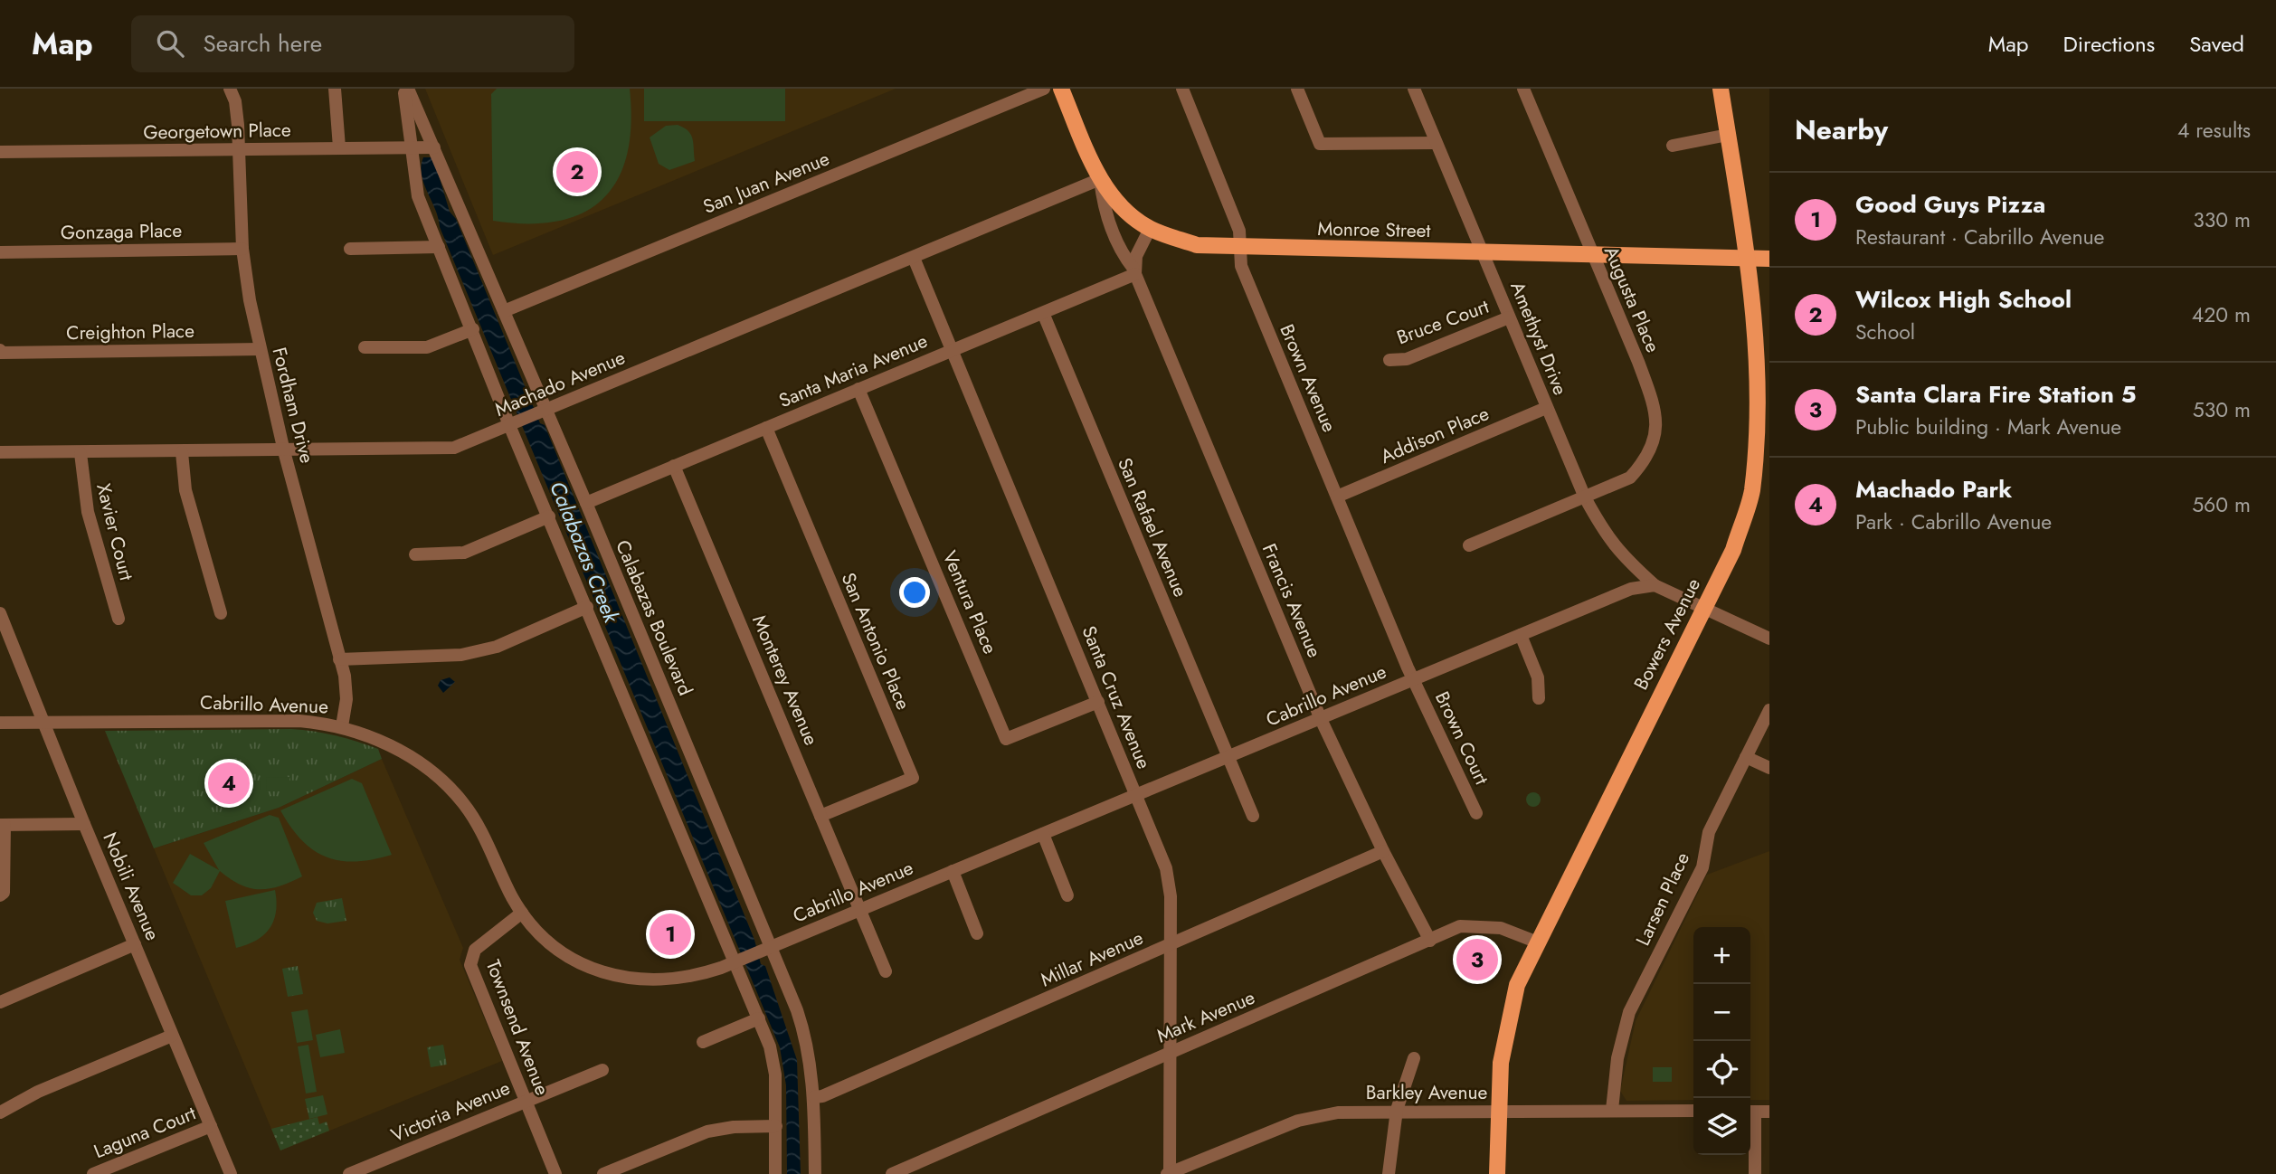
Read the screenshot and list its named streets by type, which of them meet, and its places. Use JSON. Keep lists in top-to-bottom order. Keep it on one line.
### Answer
{"streets":{"main road":["Monroe Street","Bowers Avenue"],"street":["Georgetown Place","San Juan Avenue","Gonzaga Place","Augusta Place","Bruce Court","Creighton Place","Amethyst Drive","Santa Maria Avenue","Brown Avenue","Machado Avenue","Fordham Drive","Addison Place","San Rafael Avenue","Xavier Court","Francis Avenue","Ventura Place","Calabazas Boulevard","San Antonio Place","Monterey Avenue","Cabrillo Avenue","Santa Cruz Avenue","Brown Court","Nobili Avenue","Larsen Place","Millar Avenue","Mark Avenue","Townsend Avenue","Barkley Avenue","Victoria Avenue","Laguna Court"]},"crossings":[["Georgetown Place","Fordham Drive"],["Georgetown Place","Calabazas Boulevard"],["San Juan Avenue","Calabazas Boulevard"],["Monroe Street","Augusta Place"],["Monroe Street","Amethyst Drive"],["Monroe Street","Brown Avenue"],["Monroe Street","Machado Avenue"],["Monroe Street","Francis Avenue"],["Monroe Street","Bowers Avenue"],["Gonzaga Place","Fordham Drive"],["Augusta Place","Amethyst Drive"],["Bruce Court","Amethyst Drive"],["Creighton Place","Fordham Drive"],["Amethyst Drive","Addison Place"],["Amethyst Drive","Cabrillo Avenue"],["Santa Maria Avenue","San Rafael Avenue"],["Santa Maria Avenue","Francis Avenue"],["Santa Maria Avenue","Ventura Place"],["Santa Maria Avenue","Calabazas Boulevard"],["Santa Maria Avenue","San Antonio Place"],["Santa Maria Avenue","Monterey Avenue"],["Santa Maria Avenue","Santa Cruz Avenue"],["Brown Avenue","Addison Place"],["Brown Avenue","Cabrillo Avenue"],["Brown Avenue","Brown Court"],["Machado Avenue","Fordham Drive"],["Machado Avenue","Xavier Court"],["Machado Avenue","Francis Avenue"],["Machado Avenue","Calabazas Boulevard"],["Machado Avenue","Santa Cruz Avenue"],["Fordham Drive","Cabrillo Avenue"],["San Rafael Avenue","Cabrillo Avenue"],["Francis Avenue","Cabrillo Avenue"],["Francis Avenue","Millar Avenue"],["Francis Avenue","Mark Avenue"],["Ventura Place","Santa Cruz Avenue"],["Calabazas Boulevard","Cabrillo Avenue"],["Calabazas Boulevard","Millar Avenue"],["Bowers Avenue","Mark Avenue"],["Bowers Avenue","Barkley Avenue"],["San Antonio Place","Monterey Avenue"],["Monterey Avenue","Cabrillo Avenue"],["Cabrillo Avenue","Santa Cruz Avenue"],["Cabrillo Avenue","Brown Court"],["Cabrillo Avenue","Nobili Avenue"],["Cabrillo Avenue","Townsend Avenue"],["Santa Cruz Avenue","Millar Avenue"],["Santa Cruz Avenue","Mark Avenue"],["Santa Cruz Avenue","Barkley Avenue"],["Nobili Avenue","Laguna Court"],["Larsen Place","Barkley Avenue"],["Townsend Avenue","Victoria Avenue"]],"water":["Calabazas Creek"],"page":{"header":"Map","search":"Search here","nav":["Map","Directions","Saved"],"heading":["Nearby","4 results"],"pins":["2","4","1","3"],"list":[{"mark":"1","name":"Good Guys Pizza","note":"Restaurant · Cabrillo Avenue","value":"330 m"},{"mark":"2","name":"Wilcox High School","note":"School","value":"420 m"},{"mark":"3","name":"Santa Clara Fire Station 5","note":"Public building · Mark Avenue","value":"530 m"},{"mark":"4","name":"Machado Park","note":"Park · Cabrillo Avenue","value":"560 m"}],"map_buttons":["+","−"]}}
